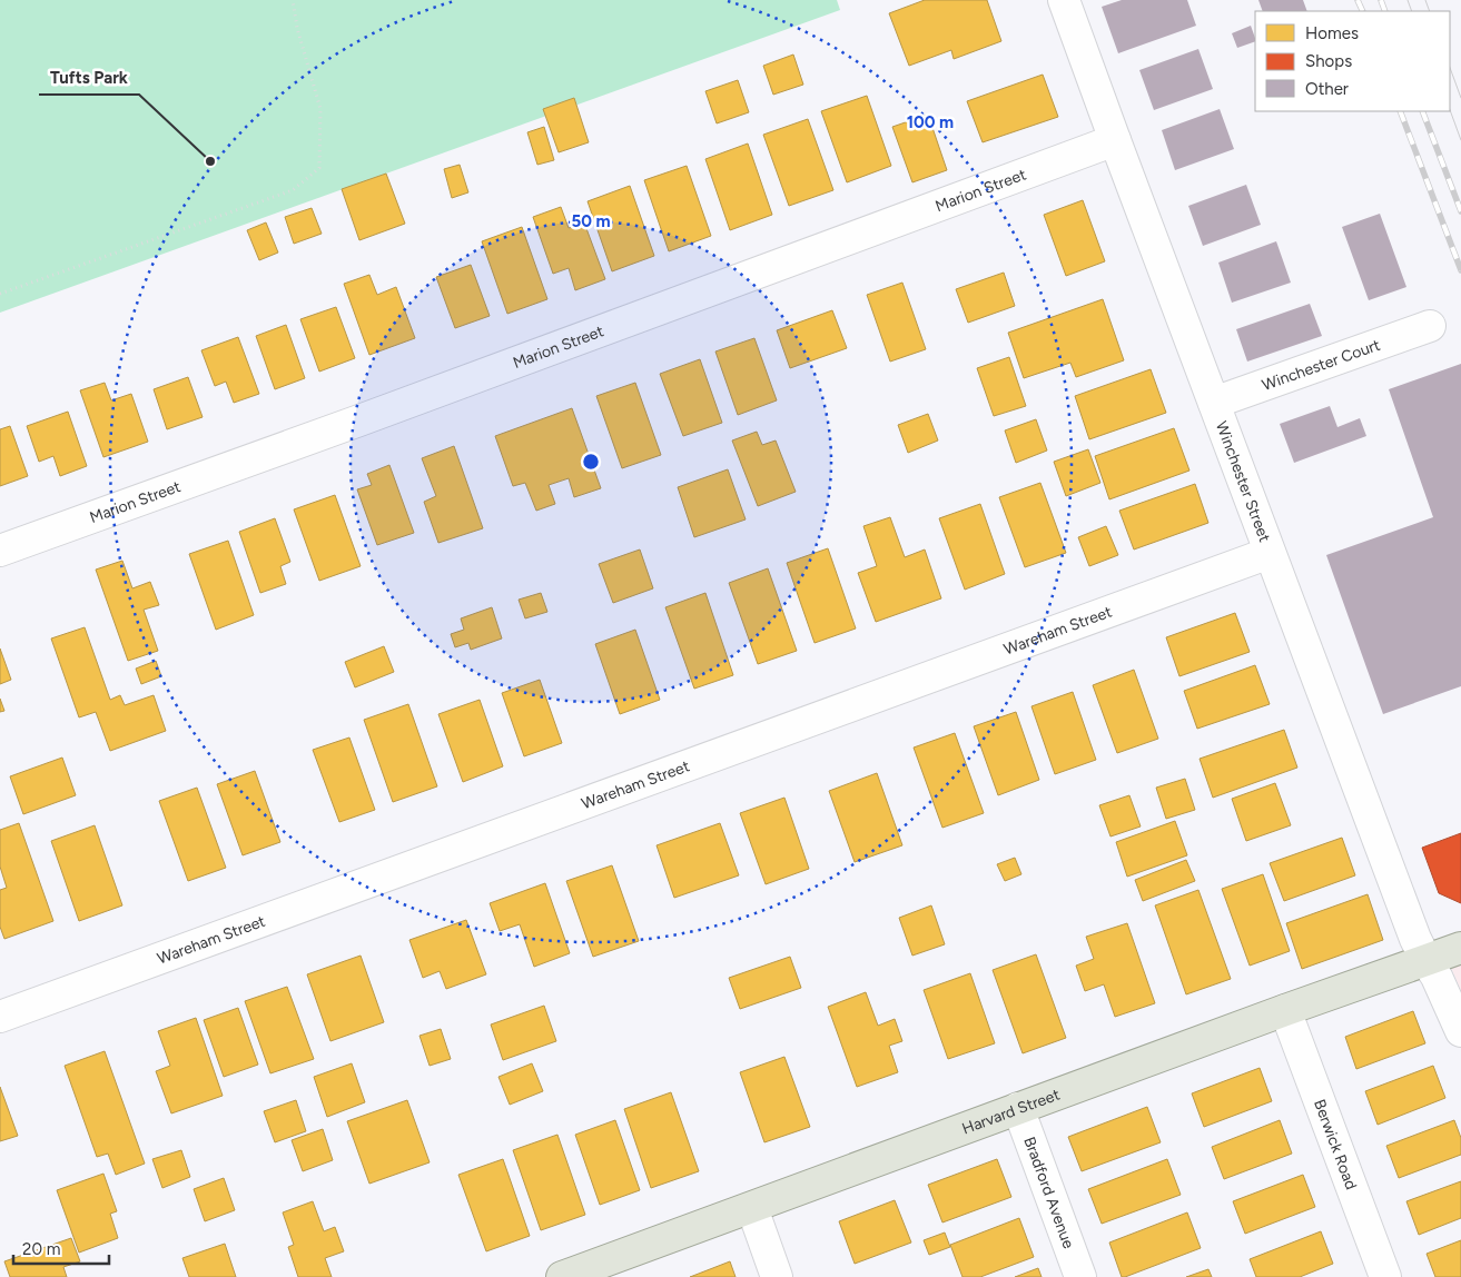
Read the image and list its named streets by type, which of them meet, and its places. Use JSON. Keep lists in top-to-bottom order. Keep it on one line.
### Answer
{"streets":{"main road":["Harvard Street"],"street":["Marion Street","Winchester Court","Winchester Street","Wareham Street","Berwick Road","Bradford Avenue"]},"crossings":[["Marion Street","Winchester Street"],["Winchester Court","Winchester Street"],["Winchester Street","Wareham Street"],["Winchester Street","Harvard Street"],["Harvard Street","Berwick Road"],["Harvard Street","Bradford Avenue"]],"places":["Tufts Park"],"legend":["Homes","Shops","Other"],"scale_bar":"20 m","rings":["100 m","50 m"]}
